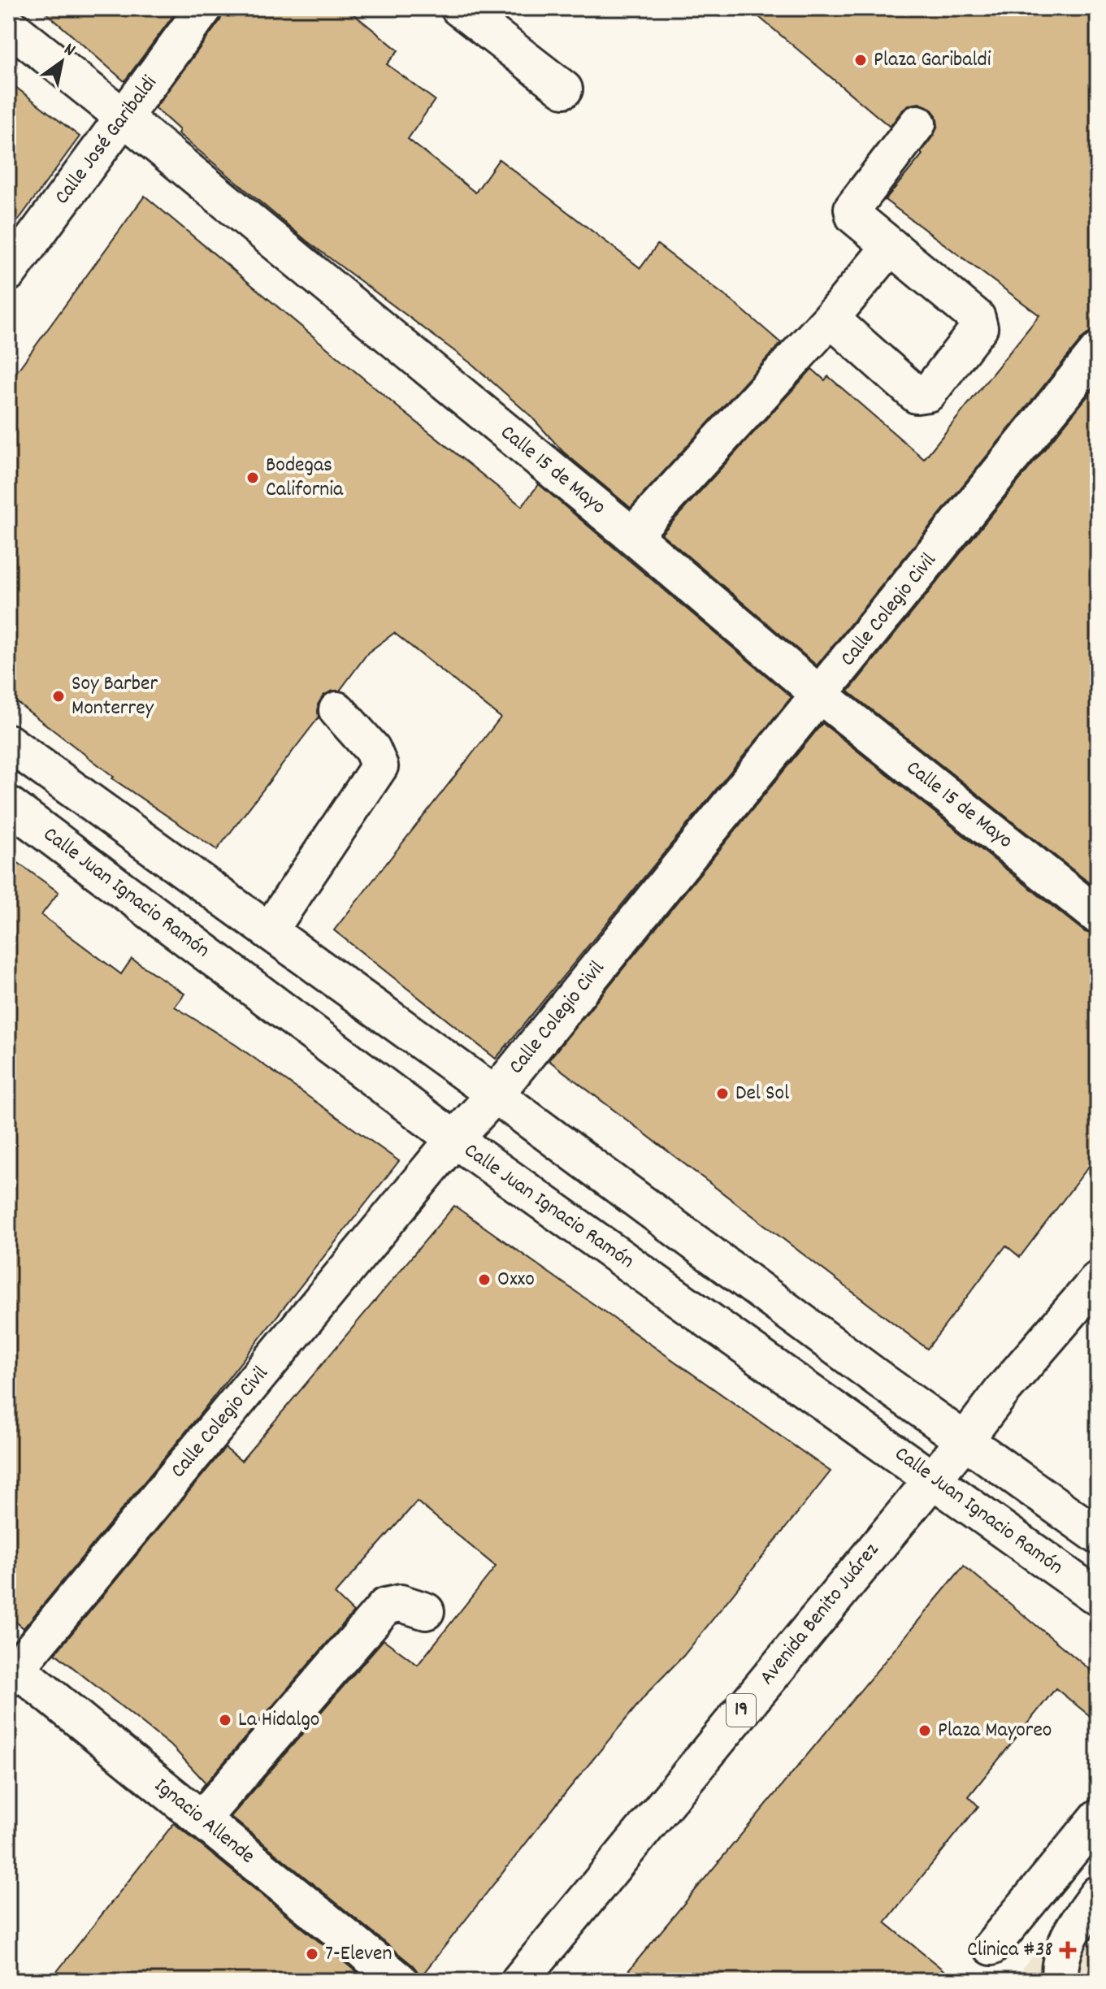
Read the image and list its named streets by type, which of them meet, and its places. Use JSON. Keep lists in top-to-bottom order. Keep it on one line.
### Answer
{"streets":{"street":["Calle José Garibaldi","Calle 15 de Mayo","Calle Colegio Civil","Calle Juan Ignacio Ramón","Avenida Benito Juárez","19","Ignacio Allende"]},"crossings":[["Calle José Garibaldi","Calle 15 de Mayo"],["Calle 15 de Mayo","Calle Colegio Civil"],["Calle Colegio Civil","Calle Juan Ignacio Ramón"],["Calle Colegio Civil","Ignacio Allende"],["Calle Juan Ignacio Ramón","Avenida Benito Juárez"]],"places":{"other":["Plaza Garibaldi","Bodegas California","Soy Barber Monterrey","Del Sol","Oxxo","La Hidalgo","Plaza Mayoreo","7-Eleven"],"health":["Clinica #38"]},"north":"top right"}
